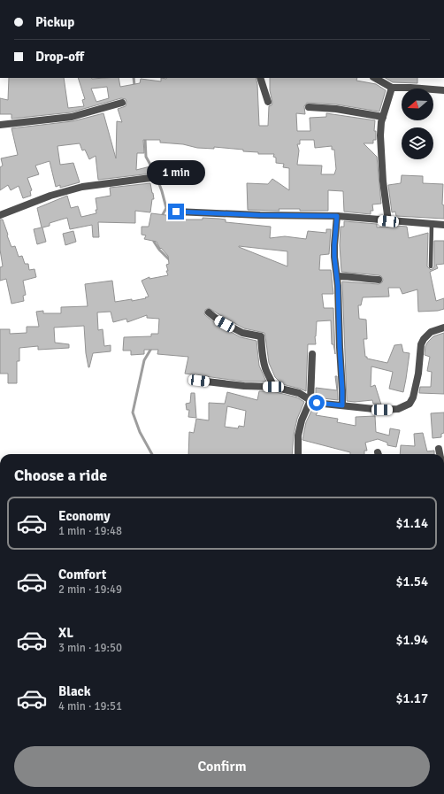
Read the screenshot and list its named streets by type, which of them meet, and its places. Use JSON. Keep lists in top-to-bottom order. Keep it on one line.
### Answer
{"north":"left","page":{"banner":["Pickup","Drop-off"],"bubble":"1 min","heading":"Choose a ride","list":[{"name":"Economy","note":"1 min · 19:48","value":"$1.14"},{"name":"Comfort","note":"2 min · 19:49","value":"$1.54"},{"name":"XL","note":"3 min · 19:50","value":"$1.94"},{"name":"Black","note":"4 min · 19:51","value":"$1.17"}],"buttons":"Confirm"}}
